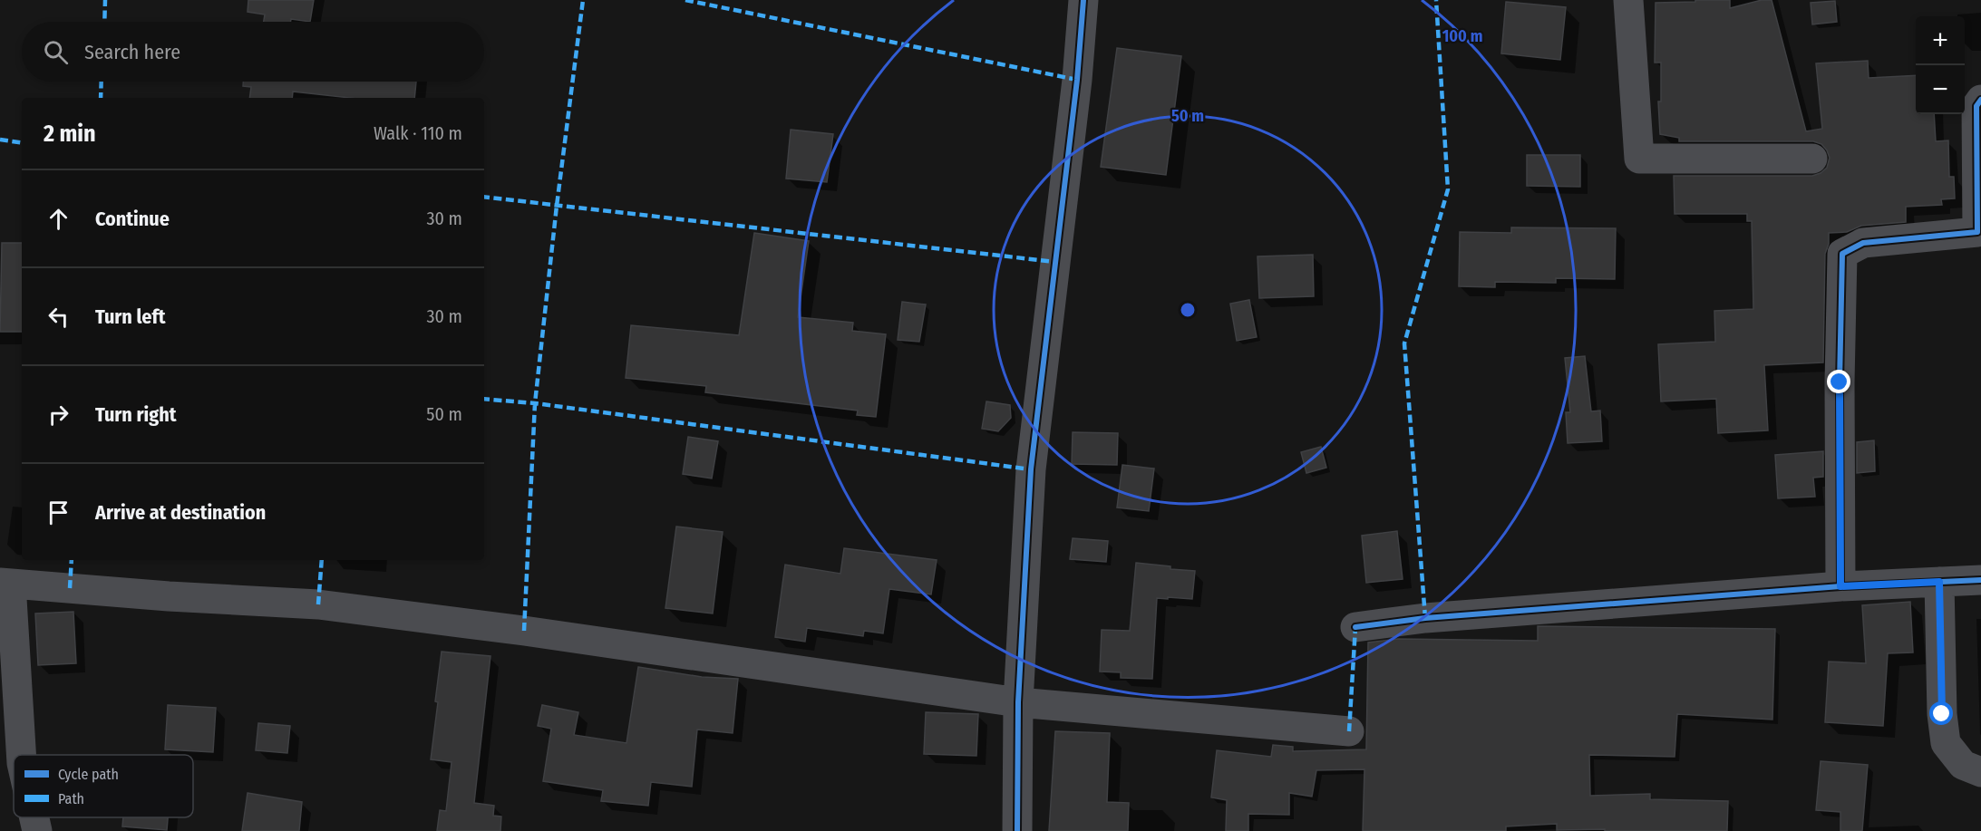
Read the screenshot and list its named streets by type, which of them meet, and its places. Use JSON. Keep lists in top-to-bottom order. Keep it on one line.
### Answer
{"legend":["Cycle path","Path"],"page":{"map_buttons":["+","−"],"search":"Search here","heading":["2 min","Walk · 110 m"],"list":[["Continue","30 m"],["Turn left","30 m"],["Turn right","50 m"],"Arrive at destination"]},"rings":["100 m","50 m"]}
